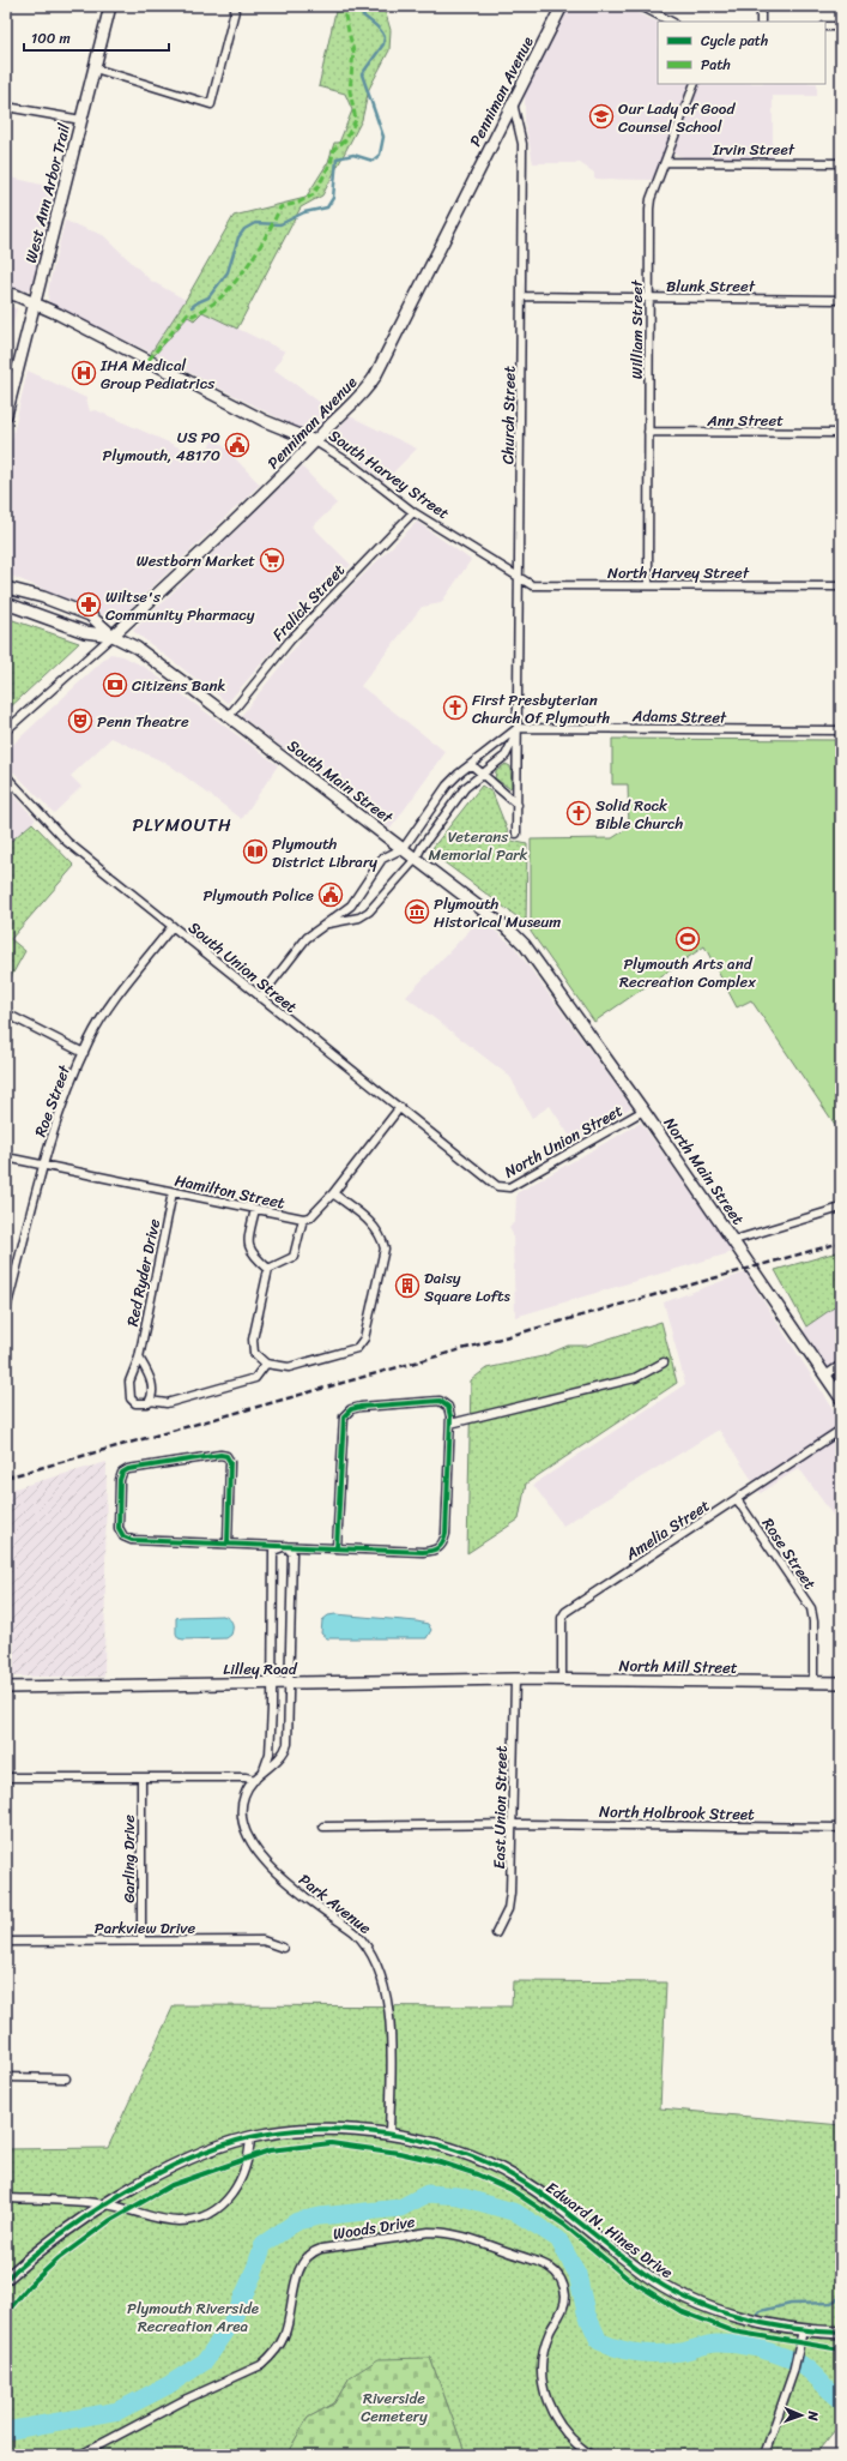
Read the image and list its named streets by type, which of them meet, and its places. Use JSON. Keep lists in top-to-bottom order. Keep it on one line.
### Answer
{"streets":{"street":["Penniman Avenue","Irvin Street","West Ann Arbor Trail","Blunk Street","William Street","Church Street","Ann Street","South Harvey Street","North Harvey Street","Fralick Street","Adams Street","South Main Street","South Union Street","Roe Street","North Union Street","North Main Street","Hamilton Street","Red Ryder Drive","Amelia Street","Rose Street","North Mill Street","Lilley Road","East Union Street","North Holbrook Street","Garling Drive","Park Avenue","Parkview Drive","Woods Drive","Edward N. Hines Drive"]},"crossings":[["Penniman Avenue","Church Street"],["Penniman Avenue","South Harvey Street"],["Penniman Avenue","South Main Street"],["Irvin Street","William Street"],["West Ann Arbor Trail","South Harvey Street"],["Blunk Street","William Street"],["Blunk Street","Church Street"],["William Street","Ann Street"],["William Street","North Harvey Street"],["Church Street","South Harvey Street"],["Church Street","North Harvey Street"],["Church Street","Adams Street"],["Church Street","South Main Street"],["Church Street","South Union Street"],["South Harvey Street","North Harvey Street"],["South Harvey Street","Fralick Street"],["Fralick Street","South Main Street"],["South Main Street","North Main Street"],["South Union Street","Roe Street"],["South Union Street","North Union Street"],["South Union Street","Hamilton Street"],["Roe Street","Hamilton Street"],["North Union Street","North Main Street"],["Hamilton Street","Red Ryder Drive"],["Amelia Street","Rose Street"],["Amelia Street","North Mill Street"],["Rose Street","North Mill Street"],["North Mill Street","Lilley Road"],["North Mill Street","East Union Street"],["Lilley Road","East Union Street"],["East Union Street","North Holbrook Street"],["Garling Drive","Parkview Drive"],["Park Avenue","Edward N. Hines Drive"]],"districts":["PLYMOUTH"],"parks":["Veterans Memorial Park","Plymouth Riverside Recreation Area","Riverside Cemetery"],"places":{"school or university":["Our Lady of Good Counsel School"],"hospital":["IHA Medical Group Pediatrics"],"public building":["US PO Plymouth, 48170","Plymouth Police"],"supermarket":["Westborn Market"],"pharmacy":["Wiltse's Community Pharmacy"],"bank":["Citizens Bank"],"church":["First Presbyterian Church Of Plymouth","Solid Rock Bible Church"],"theatre":["Penn Theatre"],"library":["Plymouth District Library"],"museum":["Plymouth Historical Museum"],"sports":["Plymouth Arts and Recreation Complex"],"building":["Daisy Square Lofts"]},"legend":["Cycle path","Path"],"scale_bar":"100 m","north":"right"}
